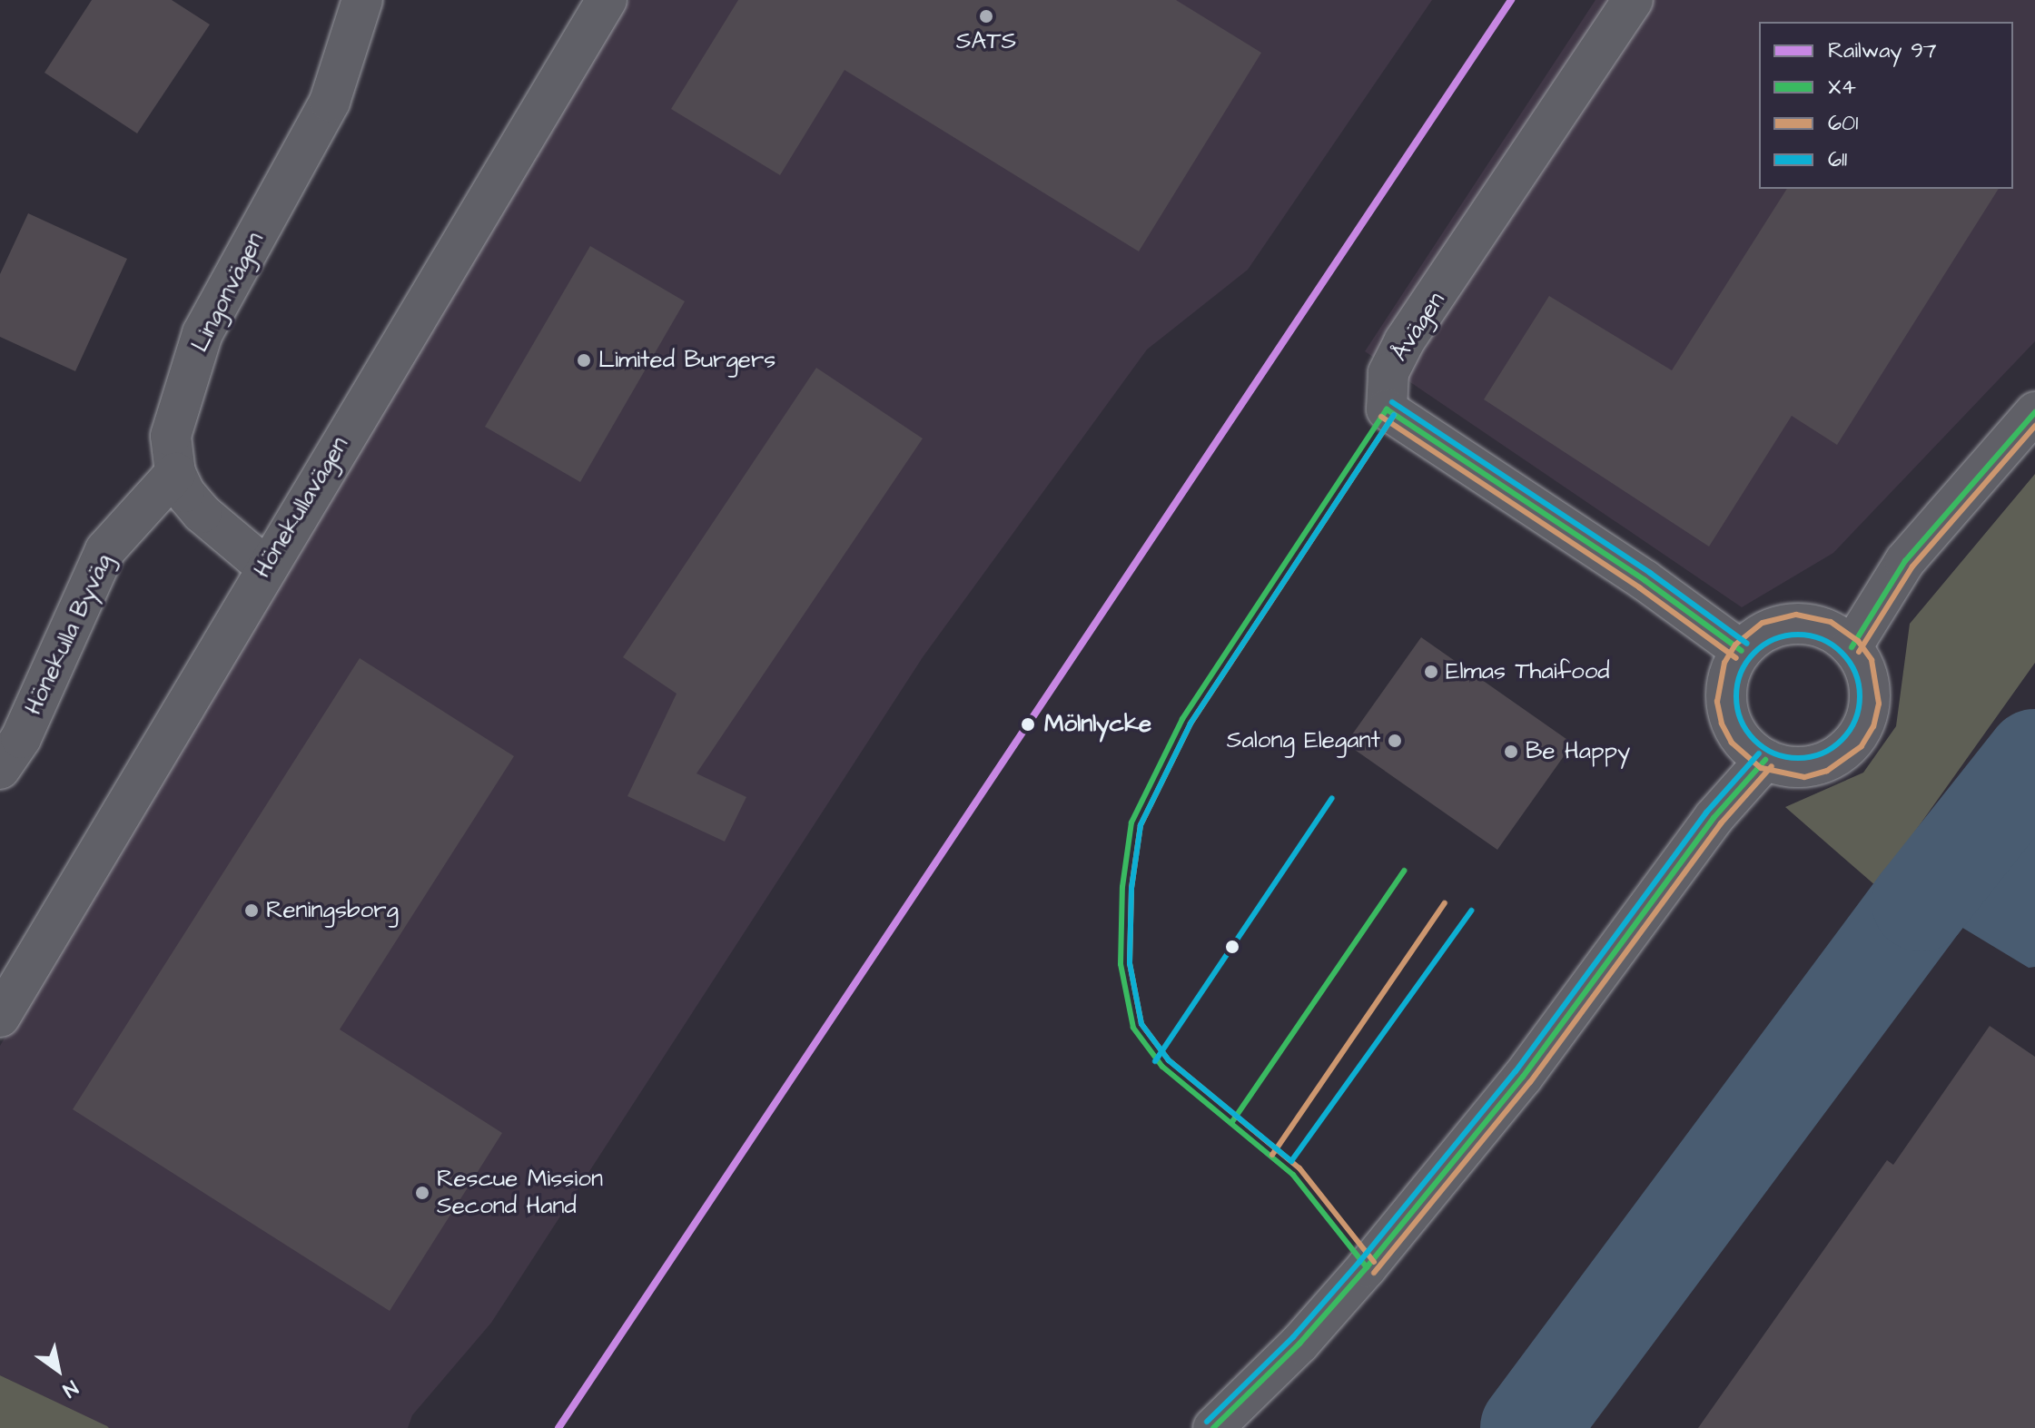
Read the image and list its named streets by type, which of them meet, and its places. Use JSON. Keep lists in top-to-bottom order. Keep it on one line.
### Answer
{"streets":{"street":["Lingonvägen","Åvägen","Hönekullavägen","Hönekulla Byväg"]},"crossings":[["Lingonvägen","Hönekullavägen"],["Lingonvägen","Hönekulla Byväg"]],"places":["SATS","Limited Burgers","Elmas Thaifood","Mölnlycke","Salong Elegant","Be Happy","Reningsborg","Rescue Mission Second Hand"],"lines":["rail line 97","transit line 611","transit line X4","transit line 601"],"legend":["Railway 97","X4","601","611"],"north":"bottom right"}
